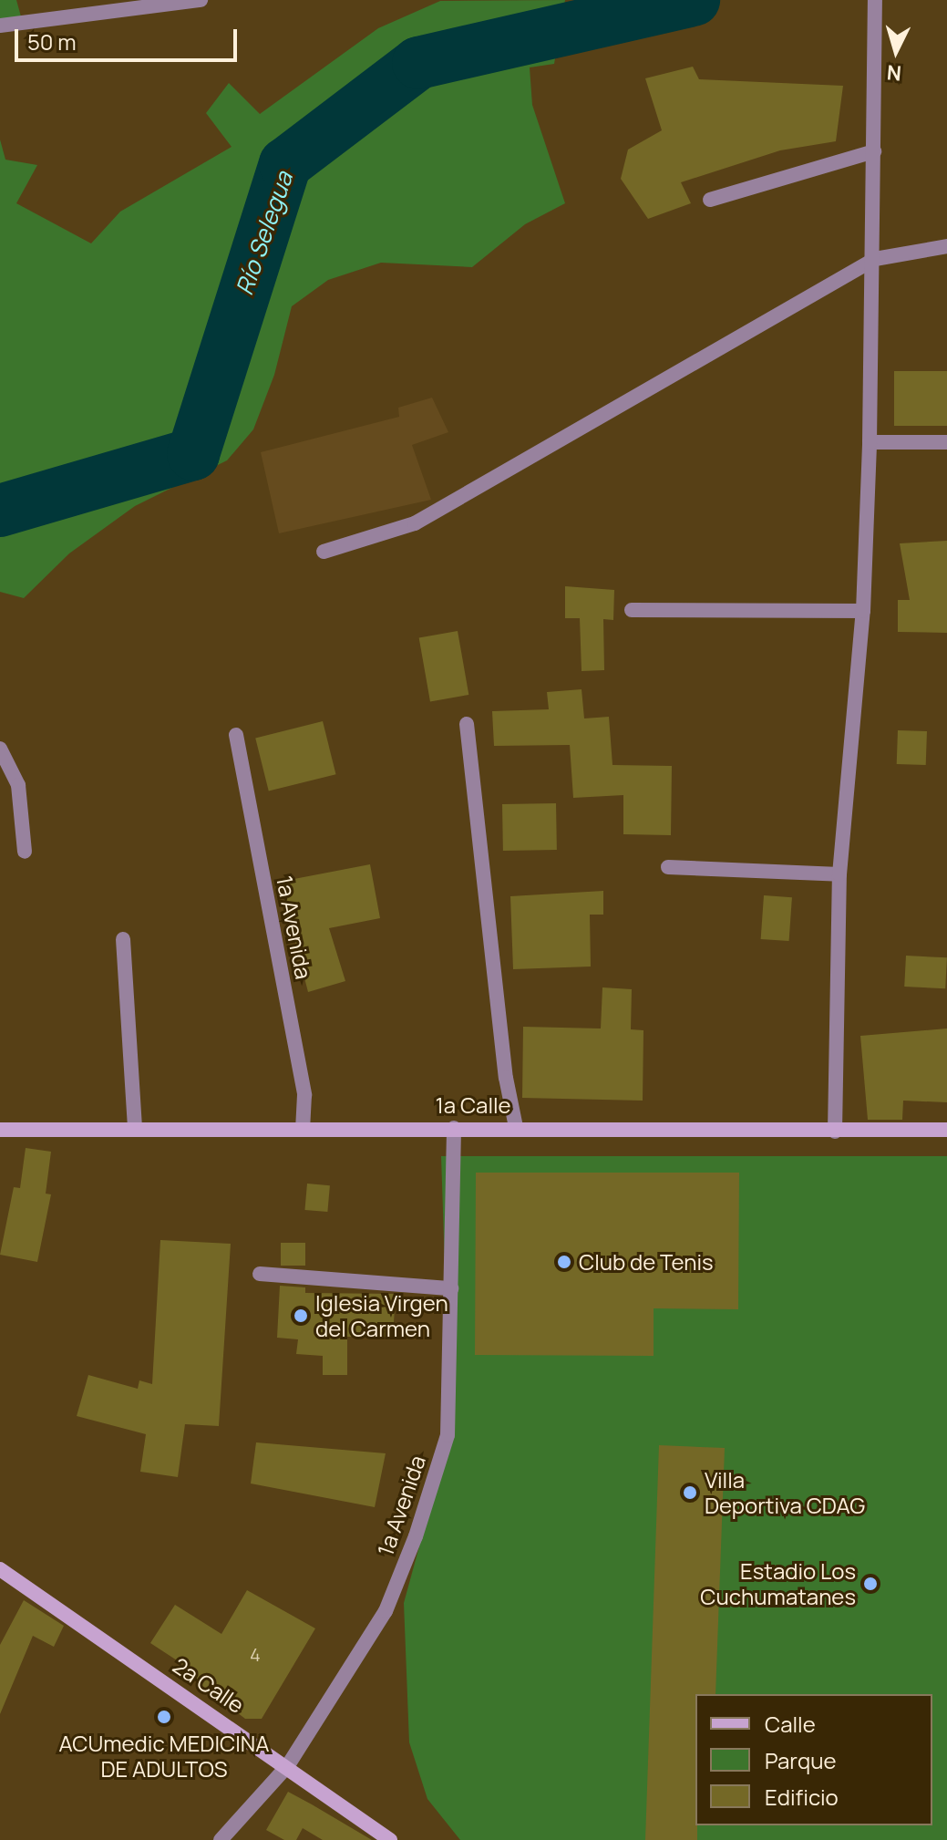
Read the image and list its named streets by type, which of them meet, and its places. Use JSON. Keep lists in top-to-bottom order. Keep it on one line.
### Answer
{"streets":{"main road":["1a Calle","2a Calle"],"street":["1a Avenida"]},"crossings":[["1a Avenida","1a Calle"],["1a Avenida","2a Calle"]],"water":["Río Selegua"],"places":["Club de Tenis","Iglesia Virgen del Carmen","Villa Deportiva CDAG","Estadio Los Cuchumatanes","ACUmedic MEDICINA DE ADULTOS"],"house_numbers":["4"],"legend":["Calle","Parque","Edificio"],"scale_bar":"50 m","north":"bottom"}
